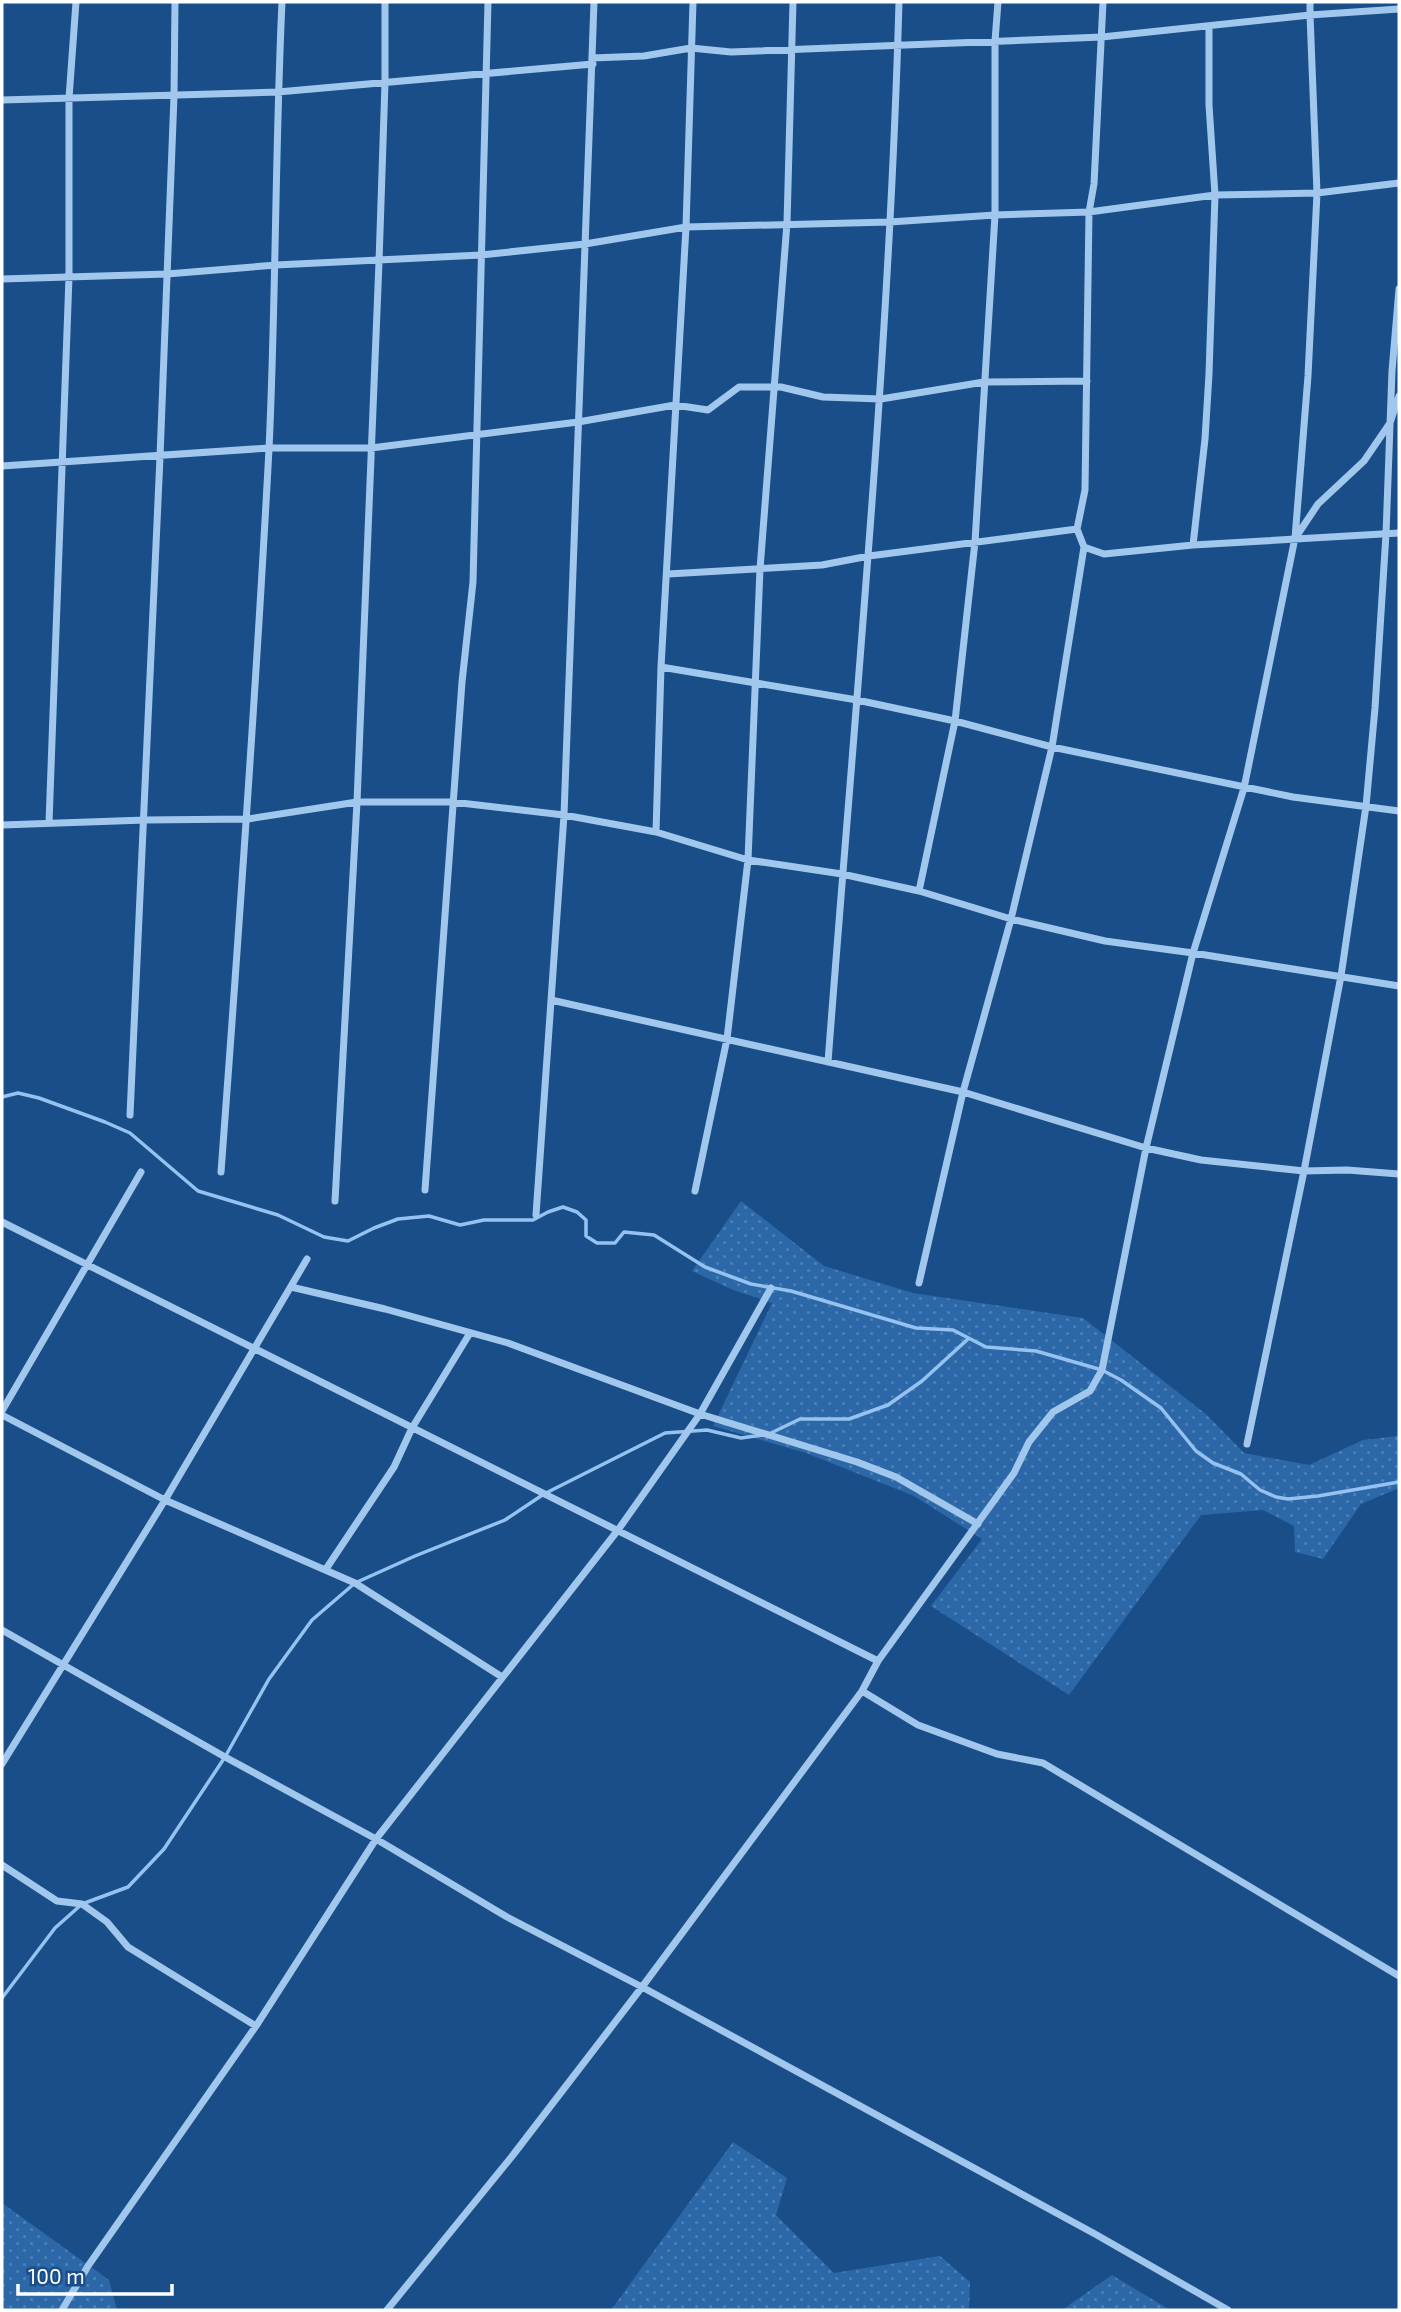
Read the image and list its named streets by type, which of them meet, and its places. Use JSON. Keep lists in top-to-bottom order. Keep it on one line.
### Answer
{"scale_bar":"100 m"}
